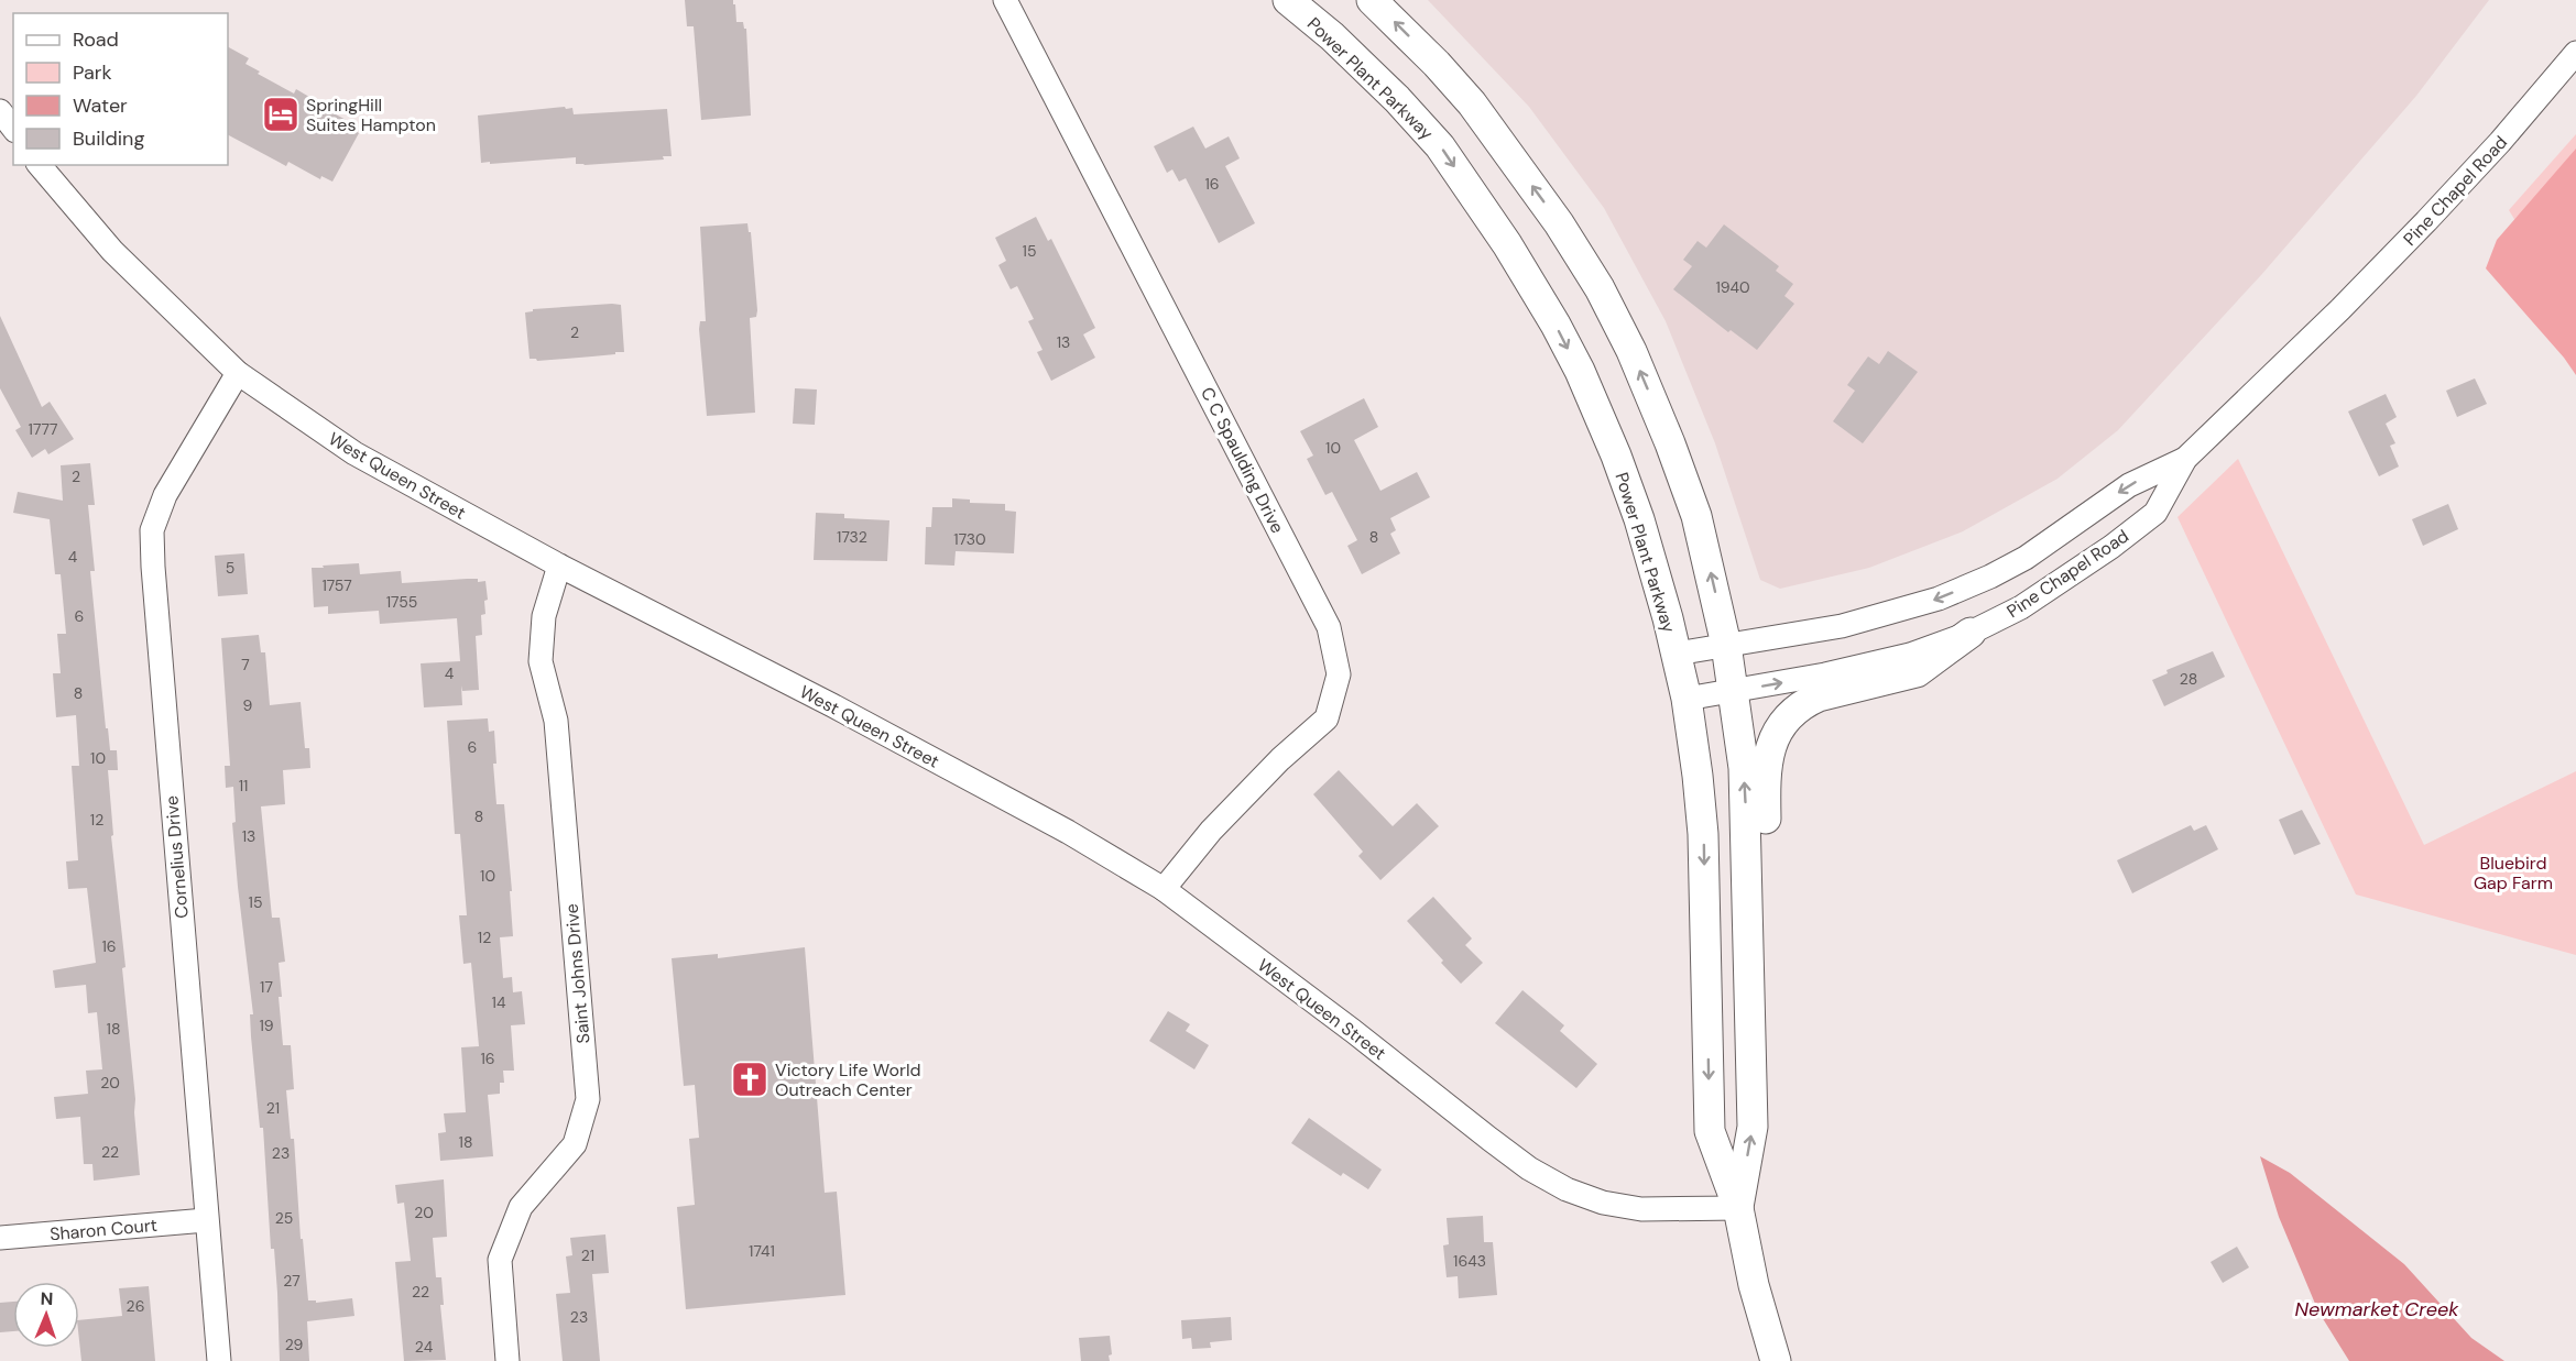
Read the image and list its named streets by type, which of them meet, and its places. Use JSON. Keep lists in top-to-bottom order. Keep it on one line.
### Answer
{"streets":{"main road":["Power Plant Parkway"],"street":["Pine Chapel Road","C C Spaulding Drive","West Queen Street","Cornelius Drive","Saint Johns Drive","Sharon Court"]},"crossings":[["Power Plant Parkway","Pine Chapel Road"],["Power Plant Parkway","West Queen Street"],["C C Spaulding Drive","West Queen Street"],["West Queen Street","Cornelius Drive"],["West Queen Street","Saint Johns Drive"],["Cornelius Drive","Sharon Court"]],"water":["Newmarket Creek"],"parks":["Bluebird Gap Farm"],"places":{"hotel":["SpringHill Suites Hampton"],"church":["Victory Life World Outreach Center"]},"house_numbers":["16","15","1940","2","13","1777","10","2","1732","8","1730","4","5","1757","1755","6","7","4","28","8","9","6","10","11","8","12","13","10","15","12","16","17","14","19","18","16","20","21","18","22","23","20","25","1741","21","1643","27","22","26","23","29","24"],"legend":["Road","Park","Water","Building"],"north":"top"}
